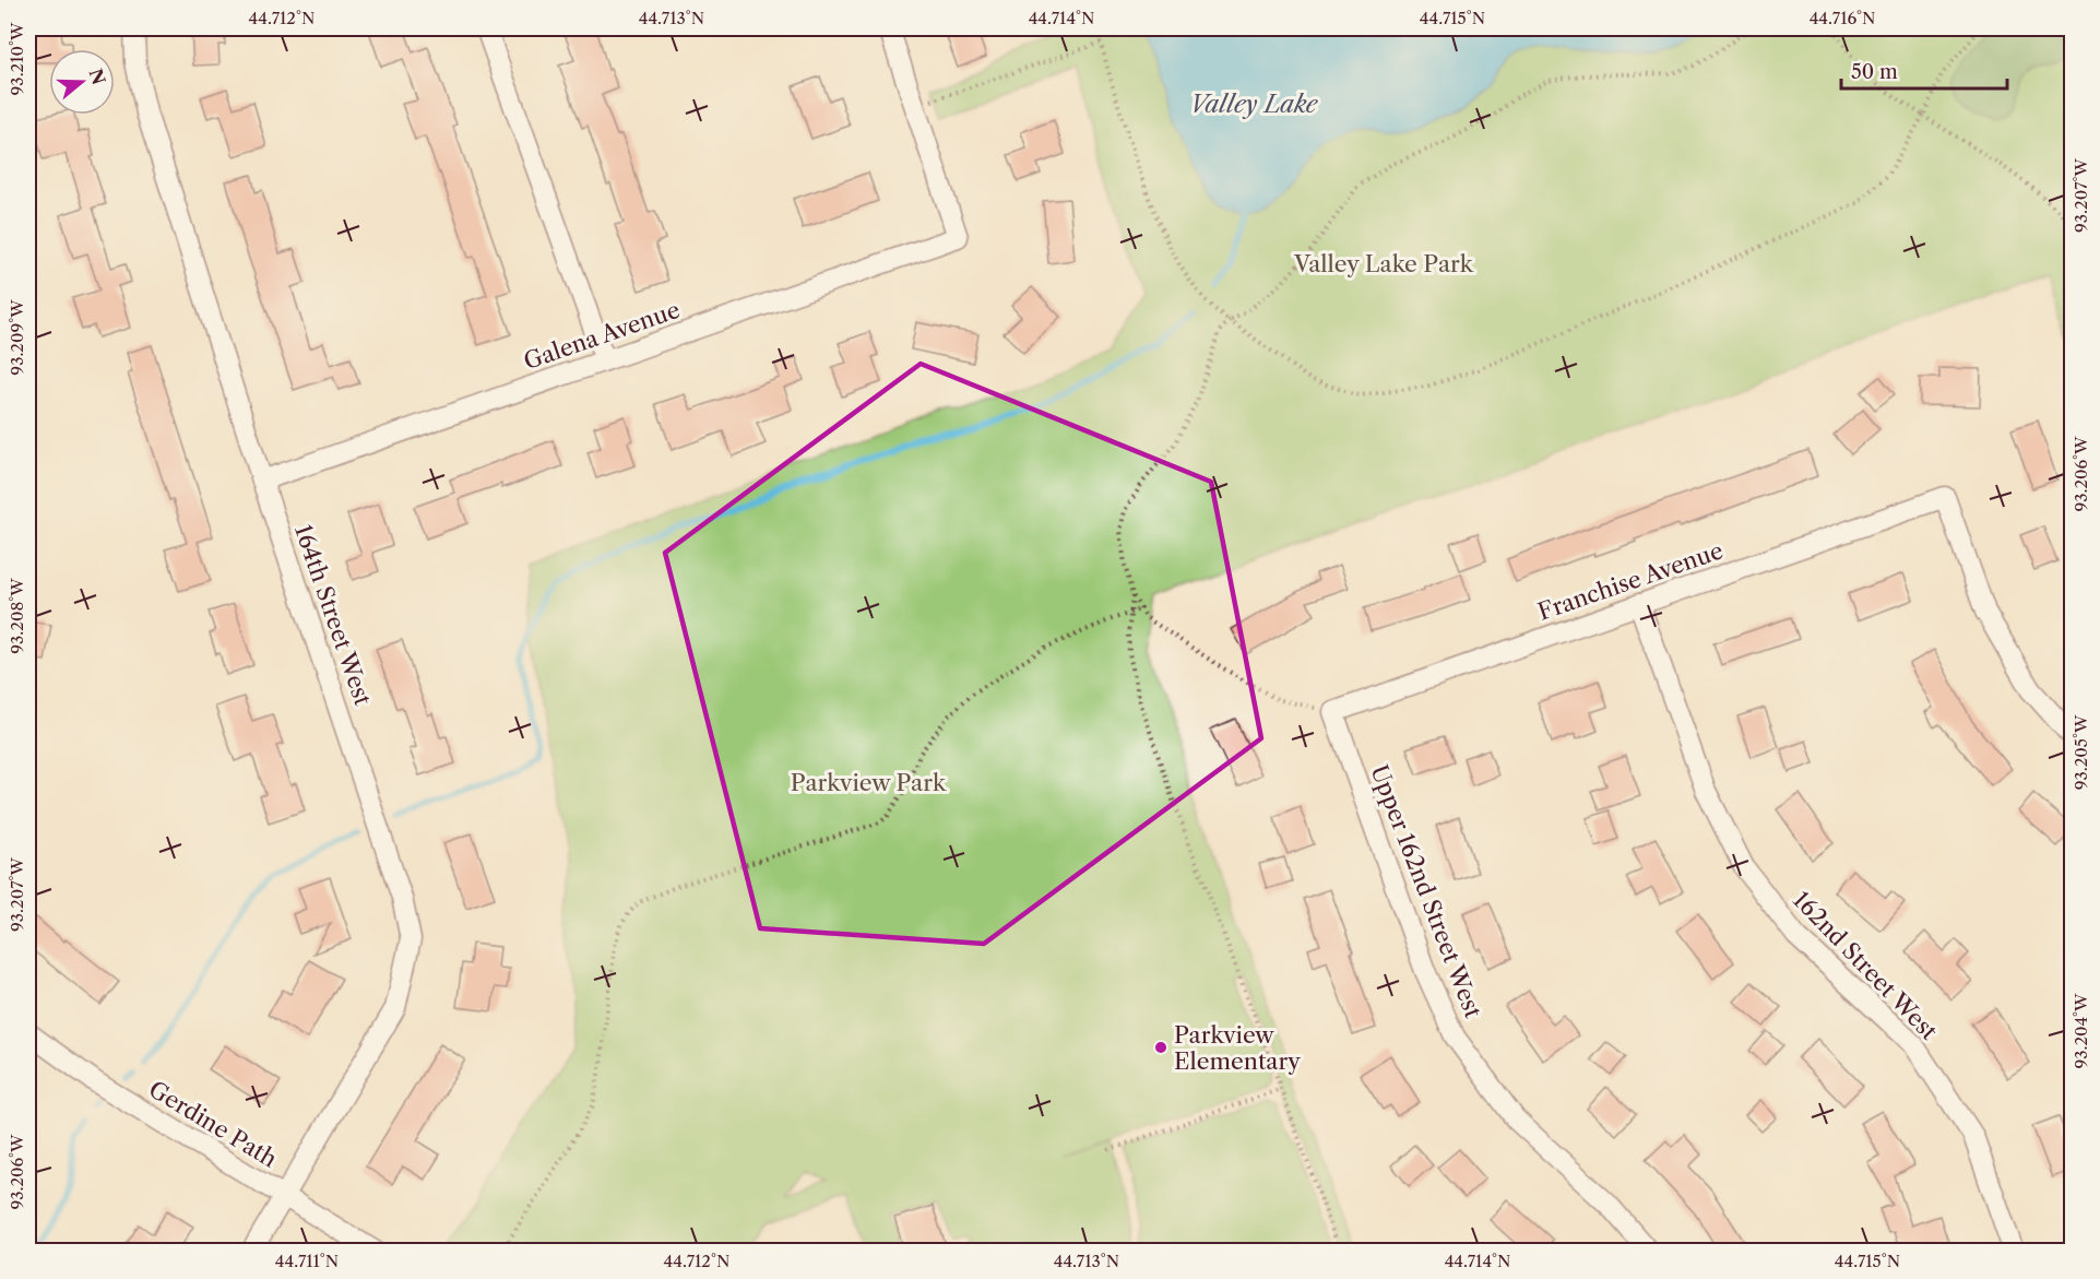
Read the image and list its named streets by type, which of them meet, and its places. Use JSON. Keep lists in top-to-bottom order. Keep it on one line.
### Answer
{"streets":{"street":["Galena Avenue","Franchise Avenue","164th Street West","Upper 162nd Street West","162nd Street West","Gerdine Path"]},"crossings":[["Galena Avenue","164th Street West"],["Franchise Avenue","Upper 162nd Street West"],["Franchise Avenue","162nd Street West"],["164th Street West","Gerdine Path"]],"water":["Valley Lake"],"parks":["Valley Lake Park","Parkview Park"],"places":["Parkview Elementary"],"scale_bar":"50 m","north":"right","coordinates":["44.712°N","44.713°N","44.714°N","44.715°N","44.716°N","93.210°W","93.207°W","93.209°W","93.206°W","93.208°W","93.205°W","93.204°W","44.711°N"]}
